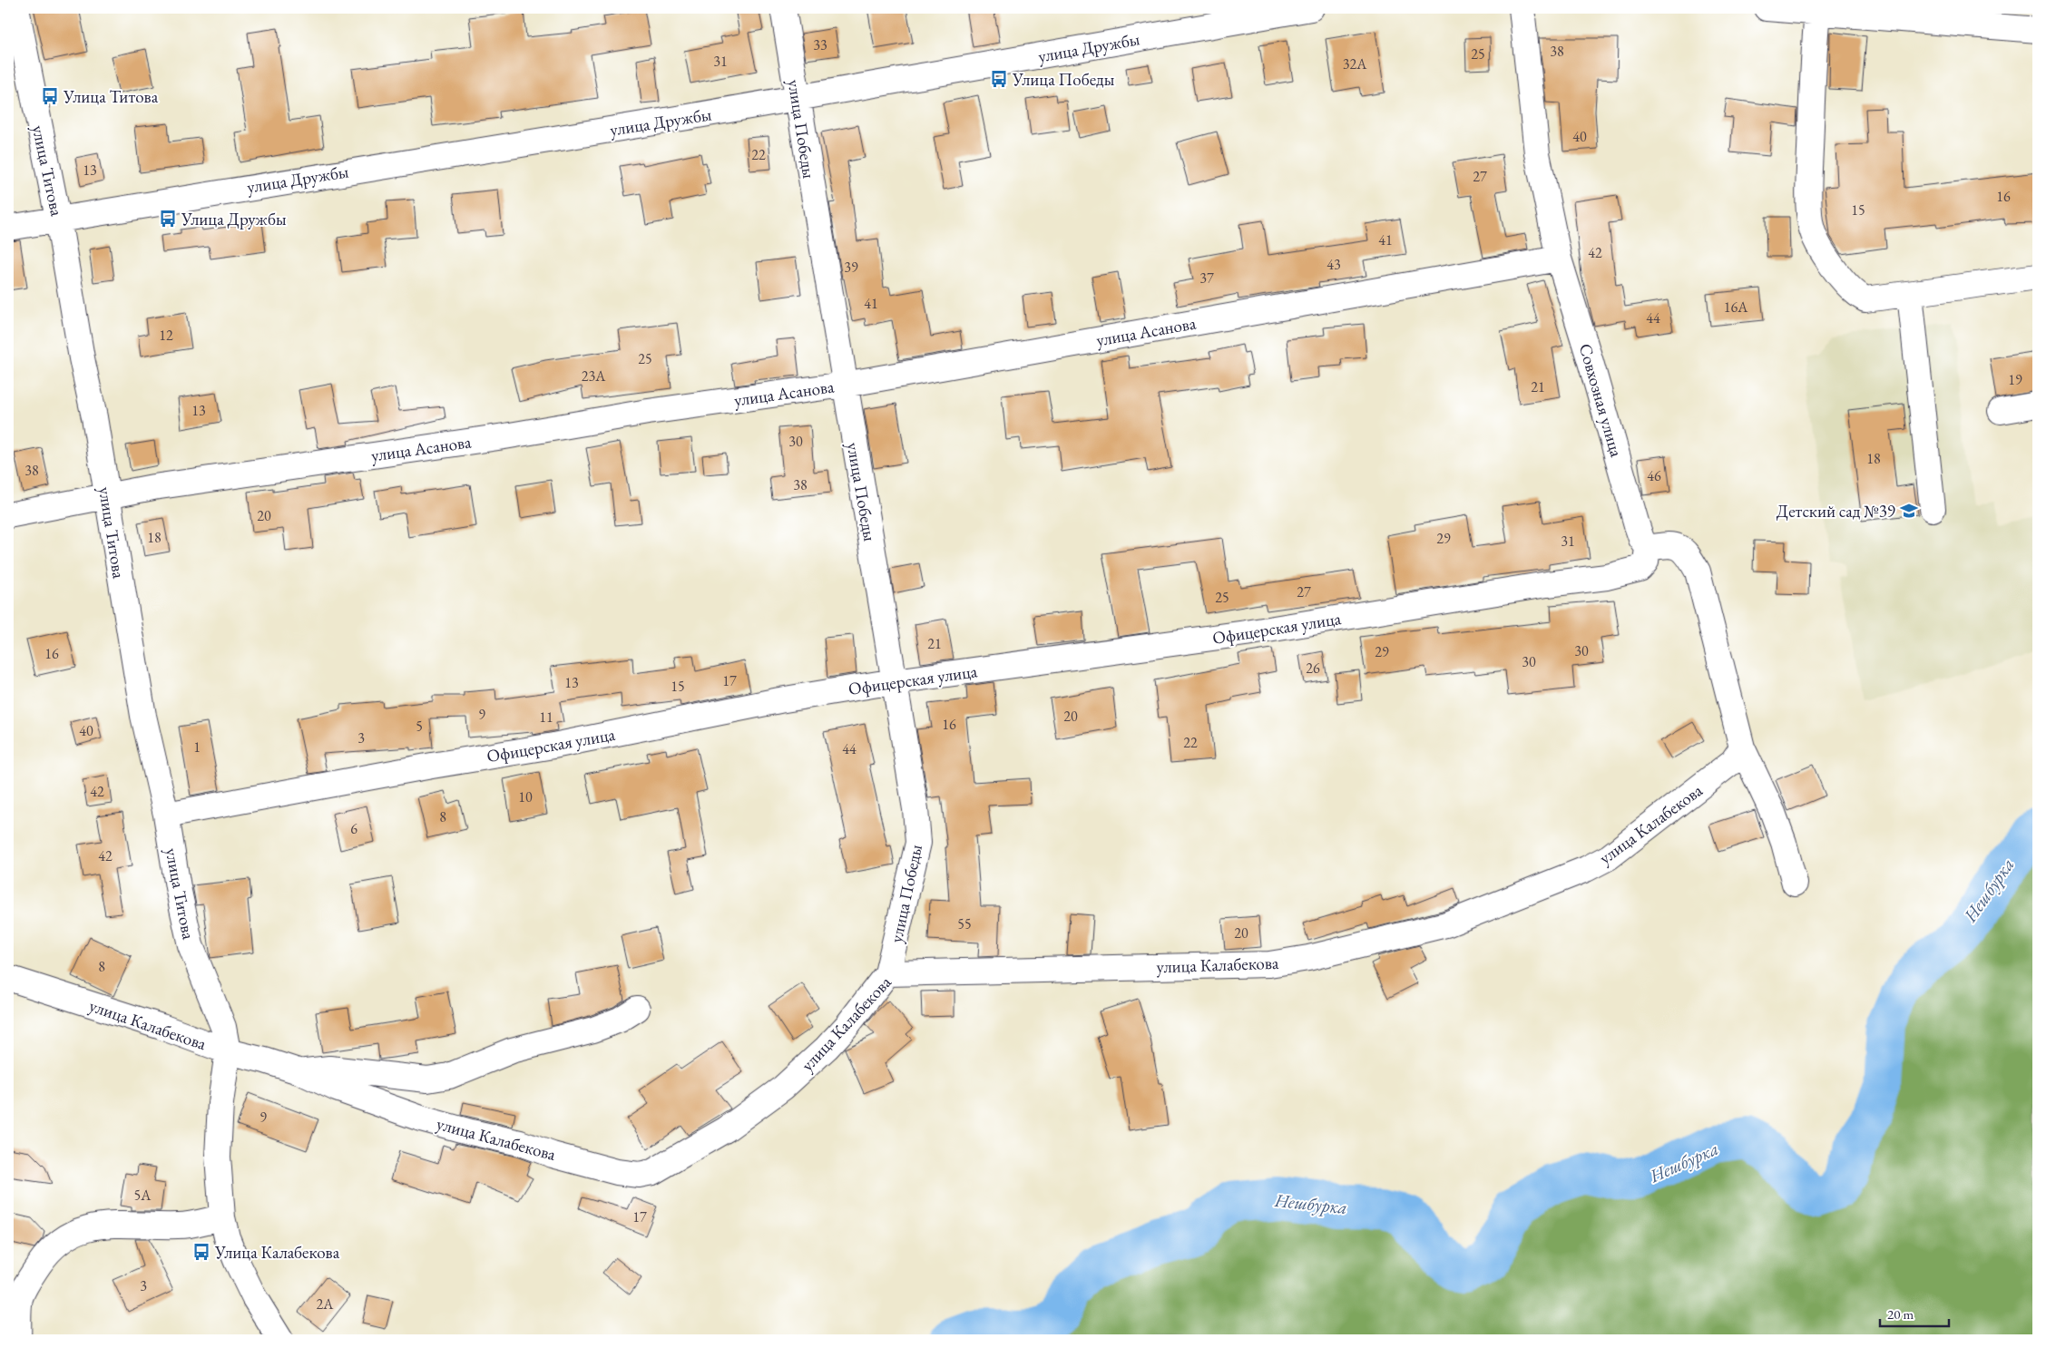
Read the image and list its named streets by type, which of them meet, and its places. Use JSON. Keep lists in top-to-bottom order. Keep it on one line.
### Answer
{"streets":{"street":["улица Дружбы","улица Победы","улица Титова","улица Асанова","Совхозная улица","Офицерская улица","улица Калабекова"]},"crossings":[["улица Дружбы","улица Победы"],["улица Дружбы","улица Титова"],["улица Победы","улица Асанова"],["улица Победы","Офицерская улица"],["улица Победы","улица Калабекова"],["улица Титова","улица Асанова"],["улица Титова","Офицерская улица"],["улица Титова","улица Калабекова"],["улица Асанова","Совхозная улица"],["Совхозная улица","Офицерская улица"]],"water":["Нешбурка"],"places":{"bus stop":["Улица Победы","Улица Титова","Улица Дружбы","Улица Калабекова"],"school or university":["Детский сад №39"]},"house_numbers":["33","38","25","31","32А","40","22","13","27","16","15","41","42","43","39","37","41","16А","44","12","25","23А","19","21","13","30","18","38","46","38","20","18","29","31","27","25","21","30","29","16","30","26","17","13","15","9","20","11","16","5","40","3","22","1","44","42","10","8","6","42","55","20","8","9","5А","17","3","2А"],"scale_bar":"20 m"}
